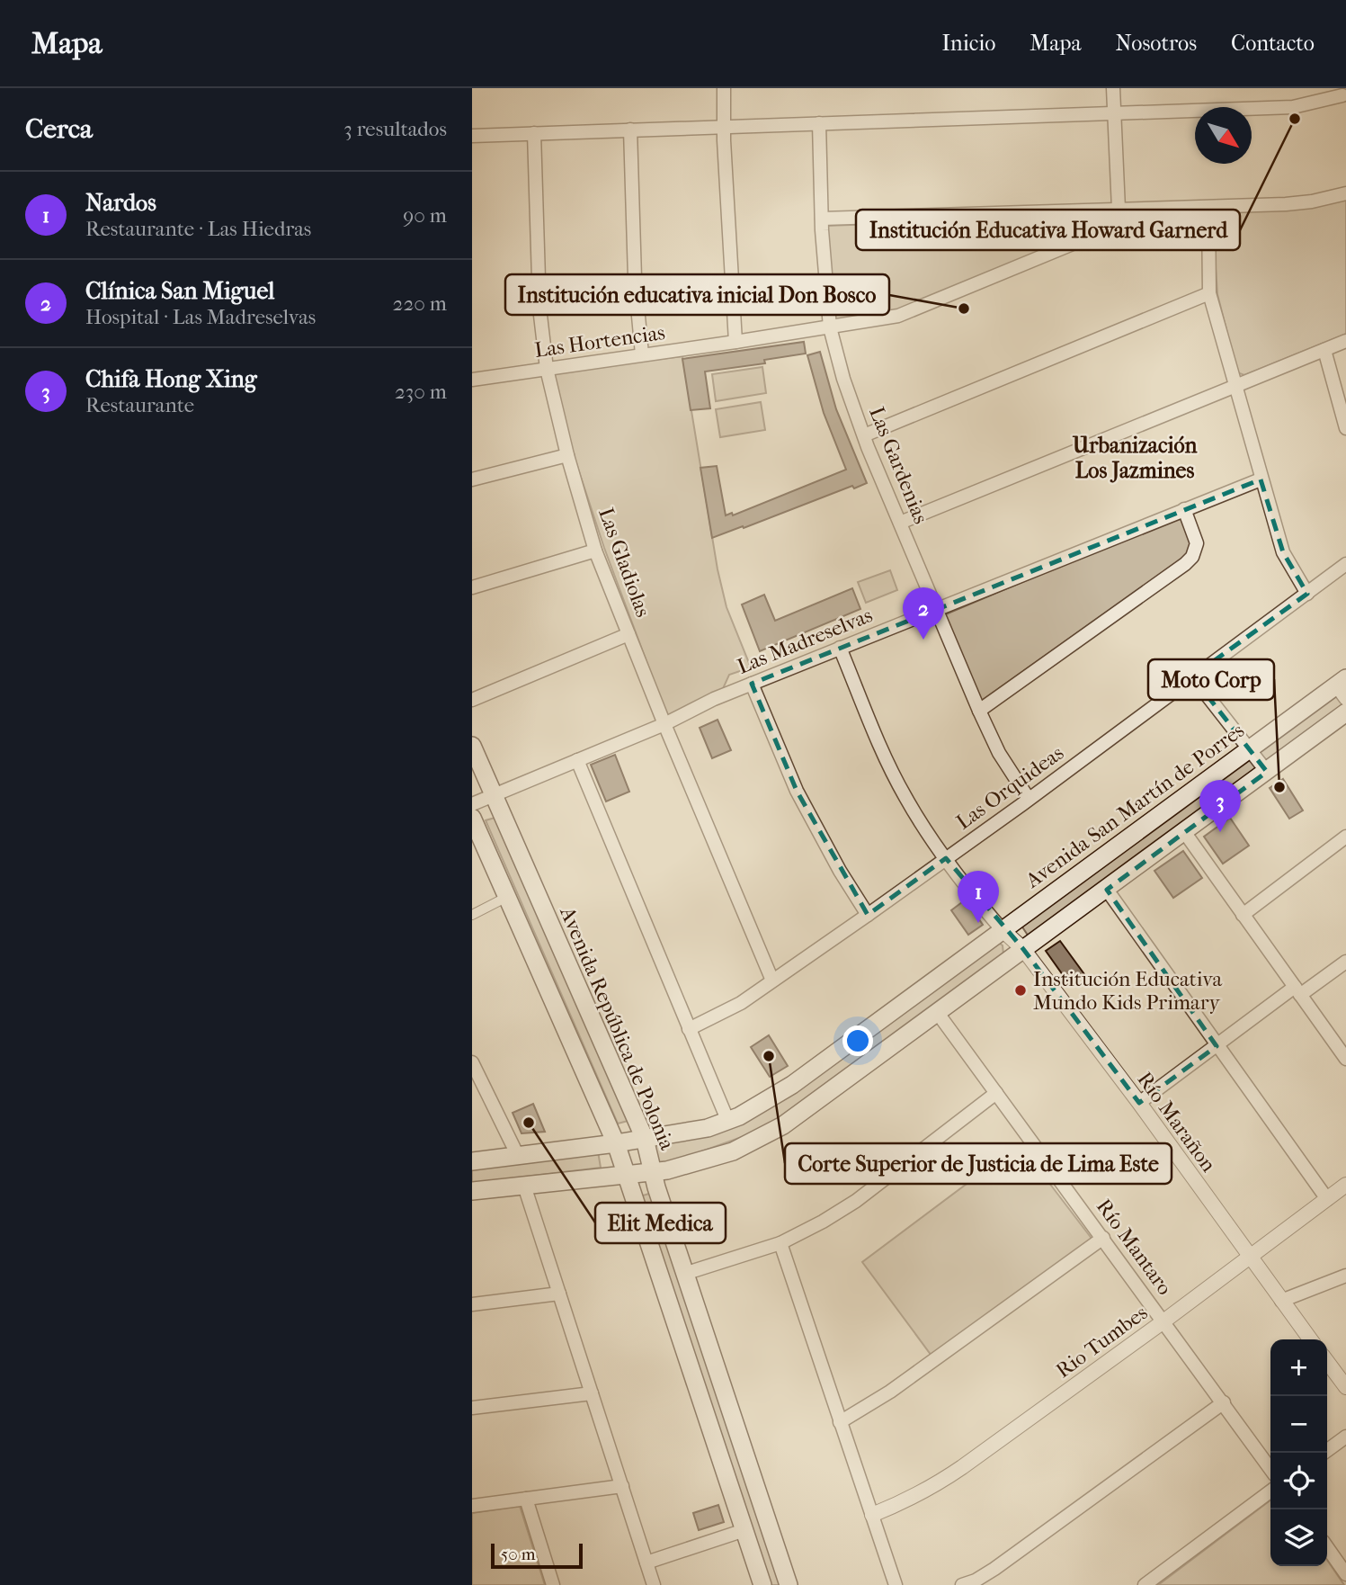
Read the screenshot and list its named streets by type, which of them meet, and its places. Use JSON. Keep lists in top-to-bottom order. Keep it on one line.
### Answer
{"streets":{"main road":["Avenida San Martín de Porres","Avenida República de Polonia"],"street":["Las Hortencias","Las Gardenias","Las Gladiolas","Las Madreselvas","Las Orquideas","Río Marañon","Río Mantaro","Rio Tumbes"]},"crossings":[["Las Hortencias","Las Gardenias"],["Las Hortencias","Las Gladiolas"],["Las Gardenias","Las Madreselvas"],["Las Gardenias","Las Orquideas"],["Las Gladiolas","Las Madreselvas"],["Las Gladiolas","Las Orquideas"],["Las Madreselvas","Avenida República de Polonia"],["Avenida San Martín de Porres","Avenida República de Polonia"],["Avenida San Martín de Porres","Río Marañon"],["Río Marañon","Rio Tumbes"],["Río Mantaro","Rio Tumbes"]],"districts":["Urbanización Los Jazmines"],"places":["Institución Educativa Howard Garnerd","Institución educativa inicial Don Bosco","Moto Corp","Institución Educativa Mundo Kids Primary","Corte Superior de Justicia de Lima Este","Elit Medica"],"scale_bar":"50 m","north":"bottom right","page":{"header":"Mapa","nav":["Inicio","Mapa","Nosotros","Contacto"],"heading":["Cerca","3 resultados"],"list":[{"mark":"1","name":"Nardos","note":"Restaurante · Las Hiedras","value":"90 m"},{"mark":"2","name":"Clínica San Miguel","note":"Hospital · Las Madreselvas","value":"220 m"},{"mark":"3","name":"Chifa Hong Xing","note":"Restaurante","value":"230 m"}],"pins":["2","3","1"],"map_buttons":["+","−"],"scale":"50 m"}}
